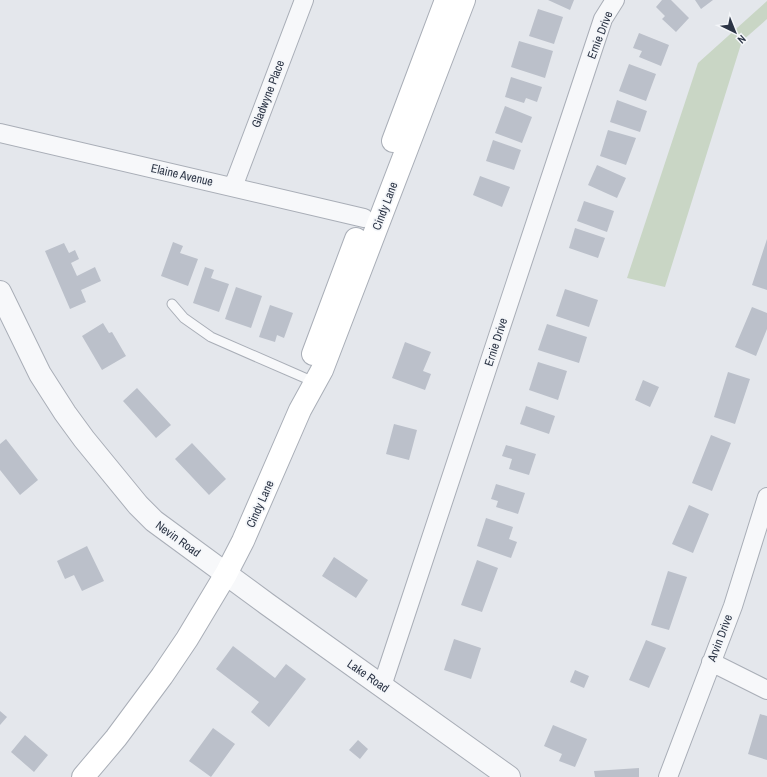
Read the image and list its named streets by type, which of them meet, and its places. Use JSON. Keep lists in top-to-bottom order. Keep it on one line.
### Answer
{"streets":{"main road":["Cindy Lane"],"street":["Ernie Drive","Gladwyne Place","Elaine Avenue","Nevin Road","Arvin Drive","Lake Road"]},"crossings":[["Ernie Drive","Lake Road"],["Gladwyne Place","Elaine Avenue"],["Elaine Avenue","Cindy Lane"],["Cindy Lane","Nevin Road"],["Cindy Lane","Lake Road"],["Nevin Road","Lake Road"]],"north":"bottom right"}
